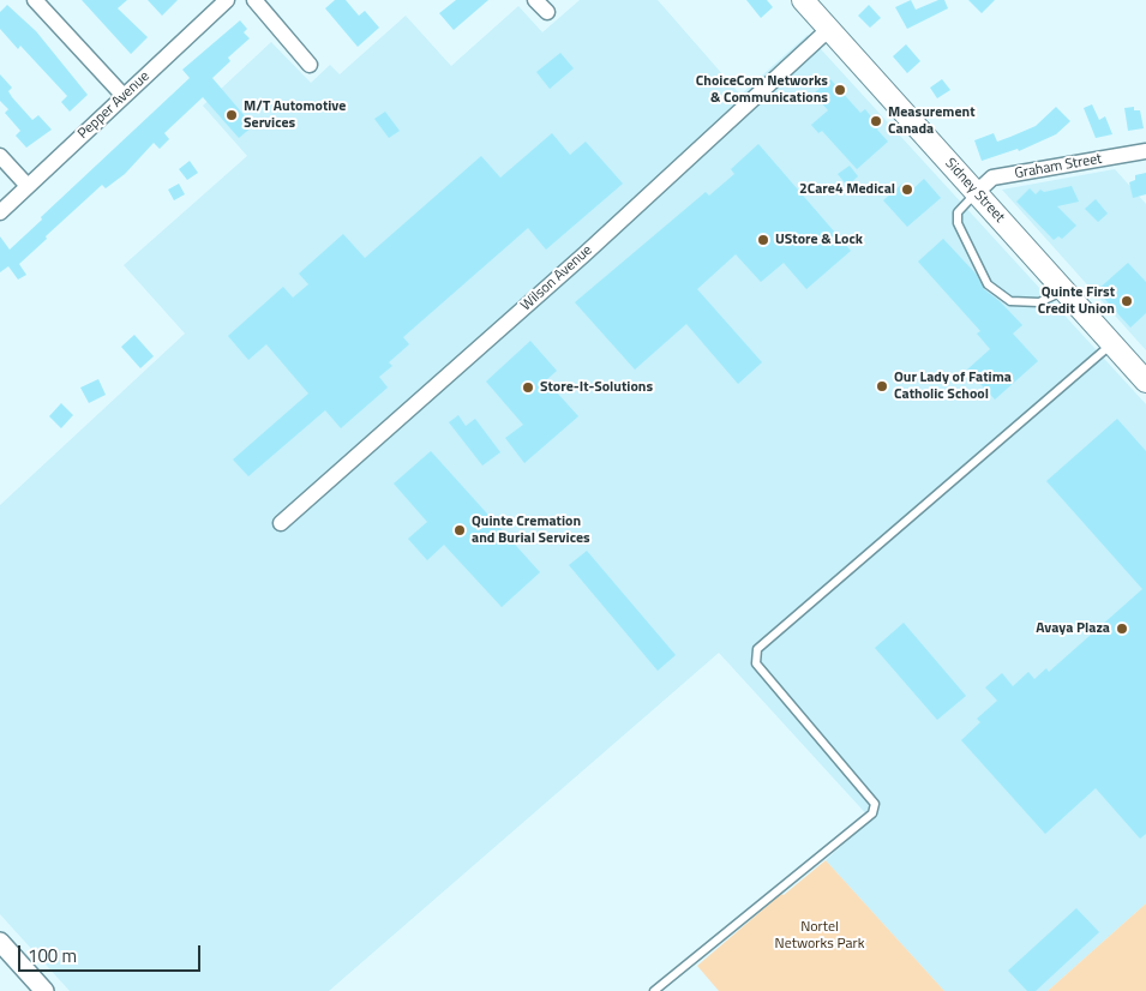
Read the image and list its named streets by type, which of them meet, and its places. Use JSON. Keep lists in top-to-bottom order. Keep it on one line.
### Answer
{"streets":{"main road":["Sidney Street"],"street":["Pepper Avenue","Graham Street","Wilson Avenue"]},"crossings":[["Graham Street","Sidney Street"],["Sidney Street","Wilson Avenue"]],"parks":["Nortel Networks Park"],"places":["ChoiceCom Networks & Communications","M/T Automotive Services","Measurement Canada","2Care4 Medical","UStore & Lock","Quinte First Credit Union","Our Lady of Fatima Catholic School","Store-It-Solutions","Quinte Cremation and Burial Services","Avaya Plaza"],"scale_bar":"100 m"}
